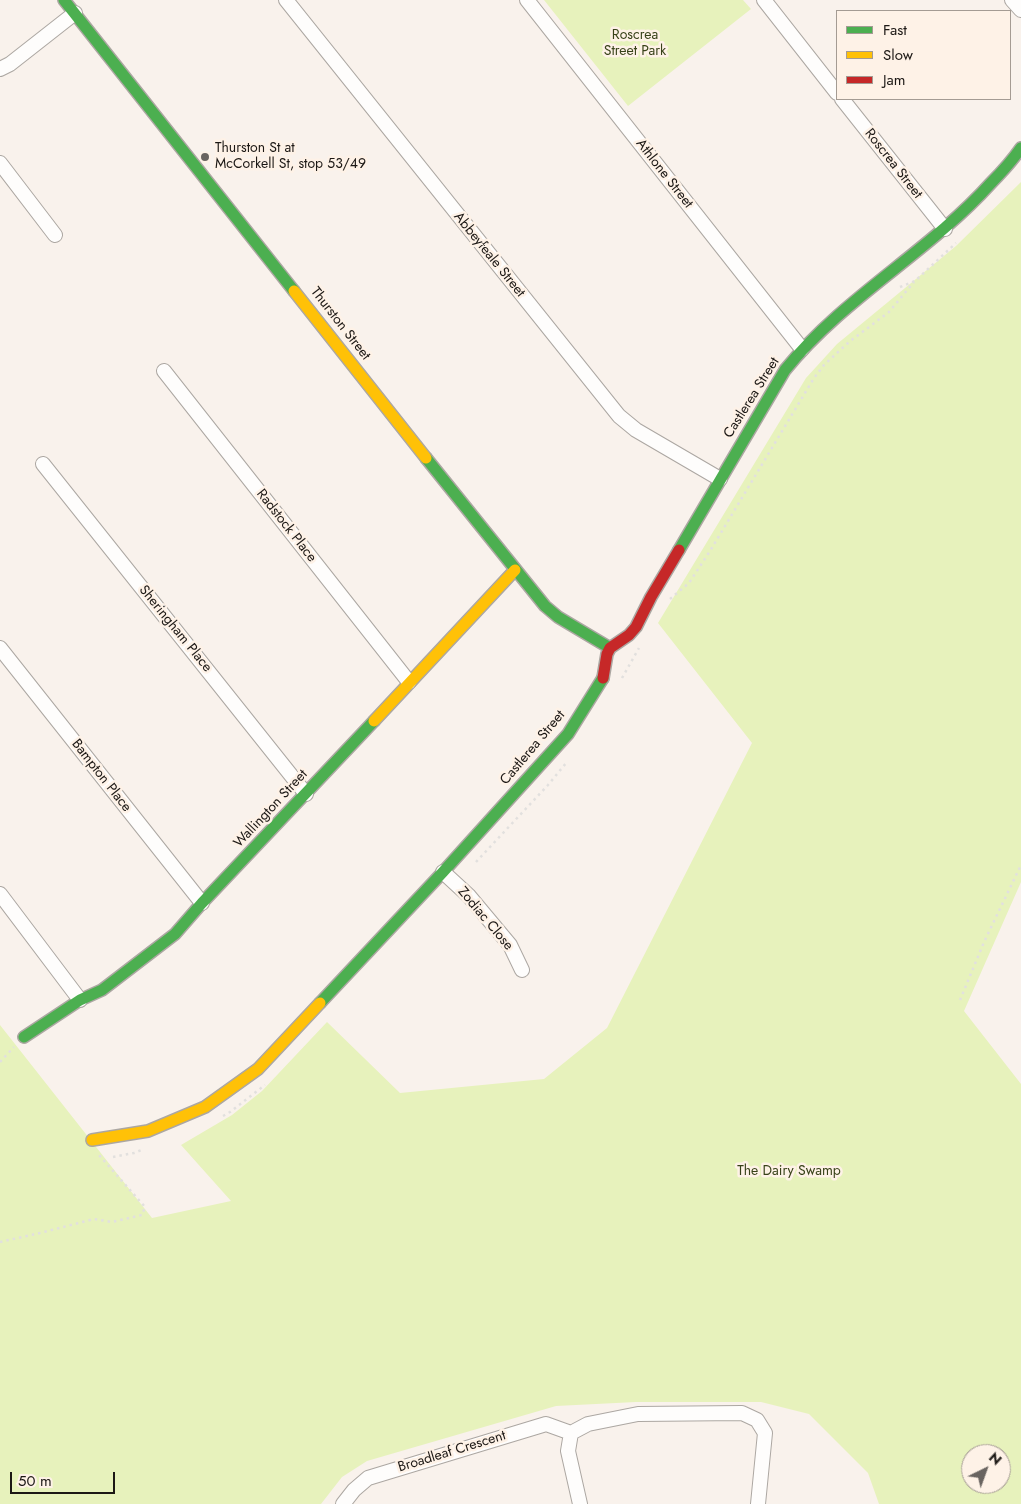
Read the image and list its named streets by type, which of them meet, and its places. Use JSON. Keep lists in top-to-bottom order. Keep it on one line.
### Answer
{"streets":{"street":["Roscrea Street","Athlone Street","Abbeyfeale Street","Thurston Street","Castlerea Street","Radstock Place","Sheringham Place","Bampton Place","Wallington Street","Zodiac Close","Broadleaf Crescent"]},"crossings":[["Roscrea Street","Castlerea Street"],["Athlone Street","Castlerea Street"],["Abbeyfeale Street","Castlerea Street"],["Thurston Street","Castlerea Street"],["Thurston Street","Wallington Street"],["Castlerea Street","Zodiac Close"],["Radstock Place","Wallington Street"],["Sheringham Place","Wallington Street"],["Bampton Place","Wallington Street"]],"parks":["Roscrea Street Park","The Dairy Swamp"],"places":["Thurston St at McCorkell St, stop 53/49"],"legend":["Fast","Slow","Jam"],"scale_bar":"50 m","north":"top right"}
